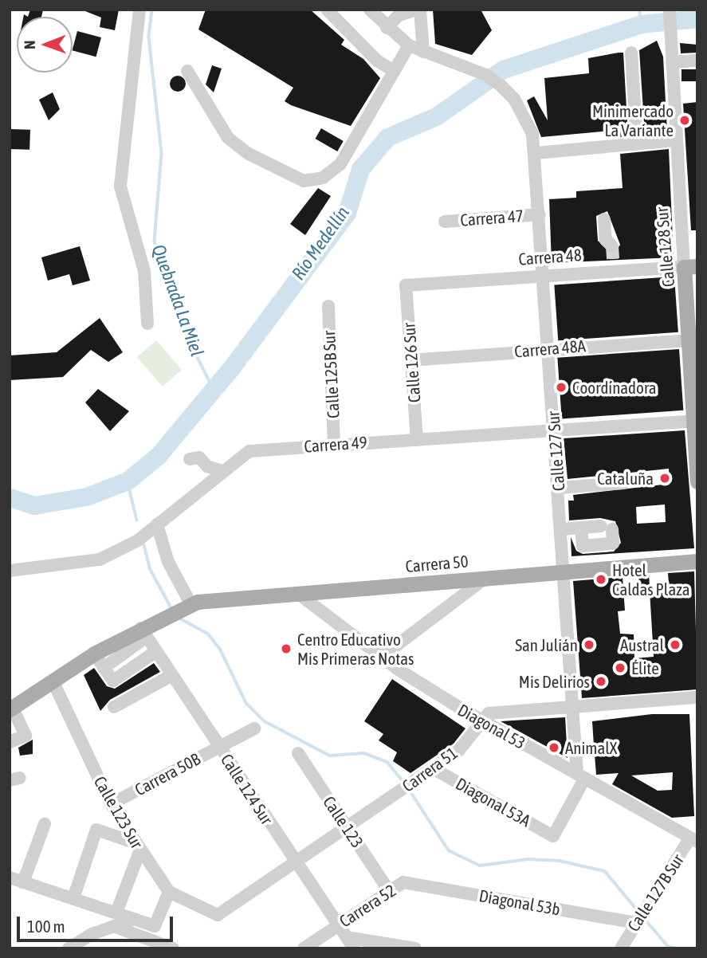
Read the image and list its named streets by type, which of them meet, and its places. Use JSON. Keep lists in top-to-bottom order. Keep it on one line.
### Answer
{"streets":{"main road":["Calle 128 Sur","Carrera 50"],"street":["Carrera 47","Carrera 48","Carrera 48A","Calle 126 Sur","Calle 125B Sur","Carrera 49","Calle 127 Sur","Diagonal 53","Carrera 51","Carrera 50B","Calle 124 Sur","Diagonal 53A","Calle 123 Sur","Calle 123","Calle 127B Sur","Diagonal 53b","Carrera 52"]},"crossings":[["Carrera 47","Calle 127 Sur"],["Calle 128 Sur","Carrera 48"],["Calle 128 Sur","Carrera 48A"],["Calle 128 Sur","Carrera 49"],["Carrera 48","Calle 126 Sur"],["Carrera 48","Calle 127 Sur"],["Carrera 48A","Calle 126 Sur"],["Carrera 48A","Calle 127 Sur"],["Calle 126 Sur","Carrera 49"],["Calle 125B Sur","Carrera 49"],["Carrera 49","Calle 127 Sur"],["Calle 127 Sur","Carrera 50"],["Calle 127 Sur","Diagonal 53"],["Calle 127 Sur","Diagonal 53A"],["Carrera 50","Diagonal 53"],["Diagonal 53","Carrera 51"],["Diagonal 53","Diagonal 53A"],["Diagonal 53","Calle 127B Sur"],["Carrera 51","Calle 124 Sur"],["Carrera 51","Diagonal 53A"],["Carrera 51","Calle 123 Sur"],["Carrera 51","Calle 123"],["Carrera 50B","Calle 124 Sur"],["Carrera 50B","Calle 123 Sur"],["Calle 124 Sur","Carrera 52"],["Calle 123","Carrera 52"],["Calle 127B Sur","Diagonal 53b"],["Diagonal 53b","Carrera 52"]],"water":["Río Medellín","Quebrada La Miel"],"places":["Minimercado La Variante","Coordinadora","Cataluña","Hotel Caldas Plaza","San Julián","Austral","Centro Educativo Mis Primeras Notas","Élite","Mis Delirios","AnimalX"],"scale_bar":"100 m","north":"left"}
